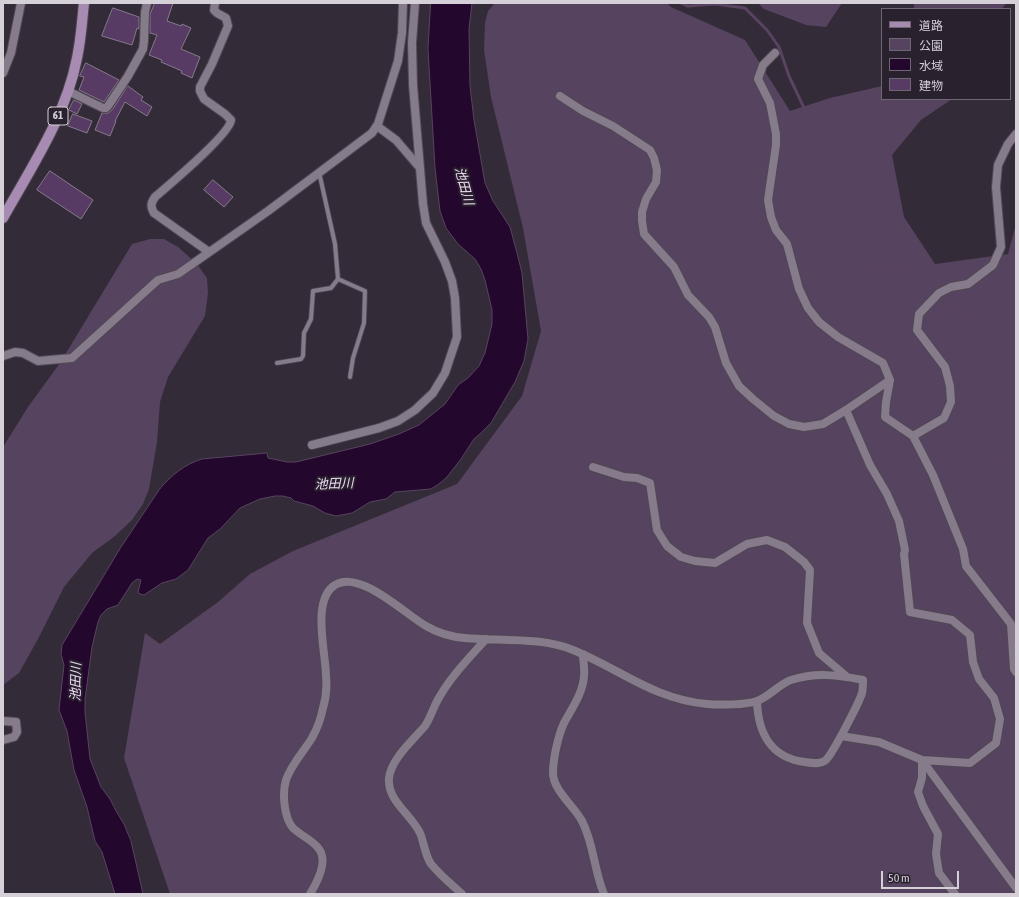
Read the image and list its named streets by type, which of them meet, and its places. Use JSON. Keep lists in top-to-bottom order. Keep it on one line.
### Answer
{"streets":{"main road":["61"]},"water":["池田川"],"legend":["道路","公園","水域","建物"],"scale_bar":"50 m"}
